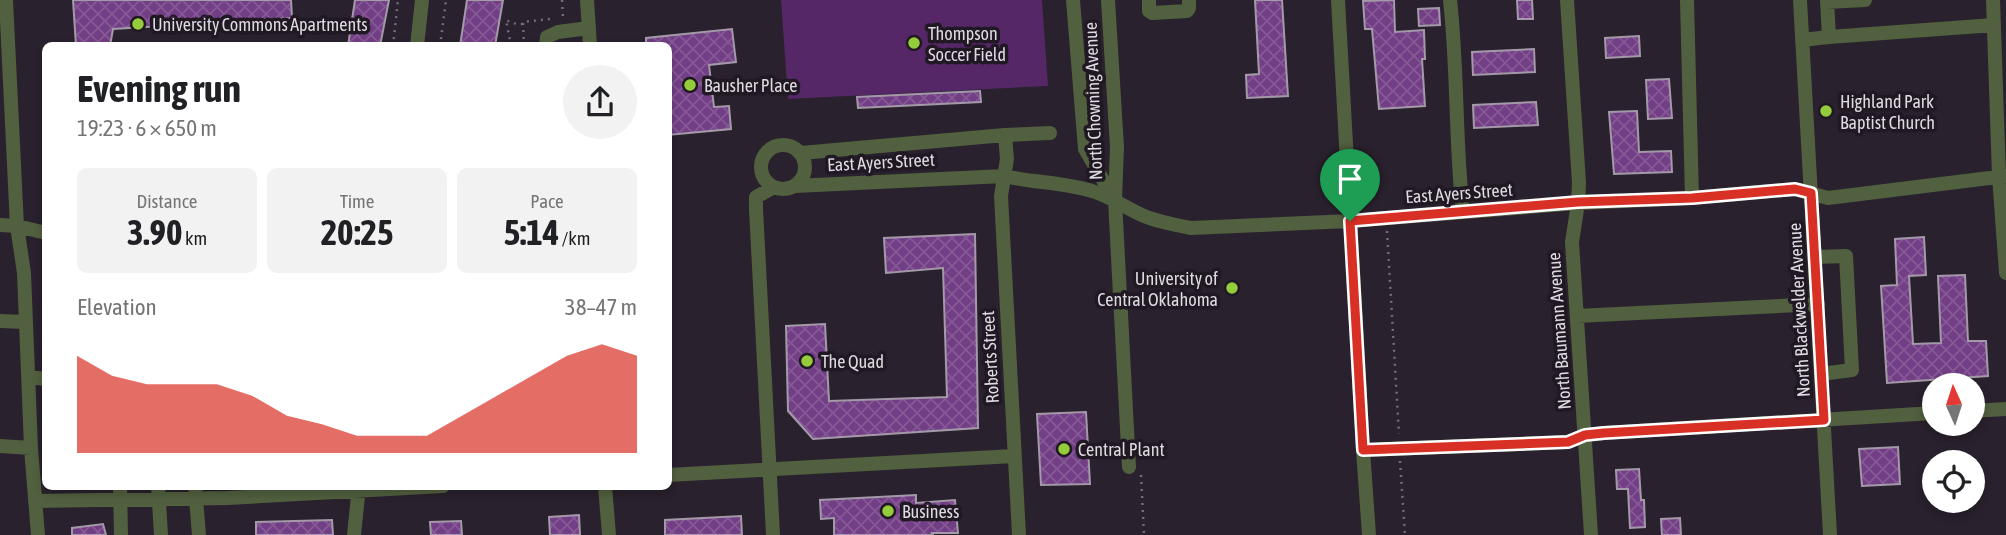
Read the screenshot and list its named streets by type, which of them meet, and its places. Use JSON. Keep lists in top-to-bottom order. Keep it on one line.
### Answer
{"streets":{"street":["North Chowning Avenue","East Ayers Street","North Blackwelder Avenue","North Baumann Avenue","Roberts Street"]},"crossings":[["North Chowning Avenue","East Ayers Street"],["East Ayers Street","North Blackwelder Avenue"],["East Ayers Street","North Baumann Avenue"],["East Ayers Street","Roberts Street"]],"places":["University Commons Apartments","Thompson Soccer Field","Bausher Place","Highland Park Baptist Church","University of Central Oklahoma","The Quad","Central Plant","Business"],"north":"top","page":{"heading":["Evening run","19:23 · 6 × 650 m"],"stats":[["Distance","3.90 km"],["Time","20:25"],["Pace","5:14 /km"]],"chart":["Elevation","38–47 m"]}}
